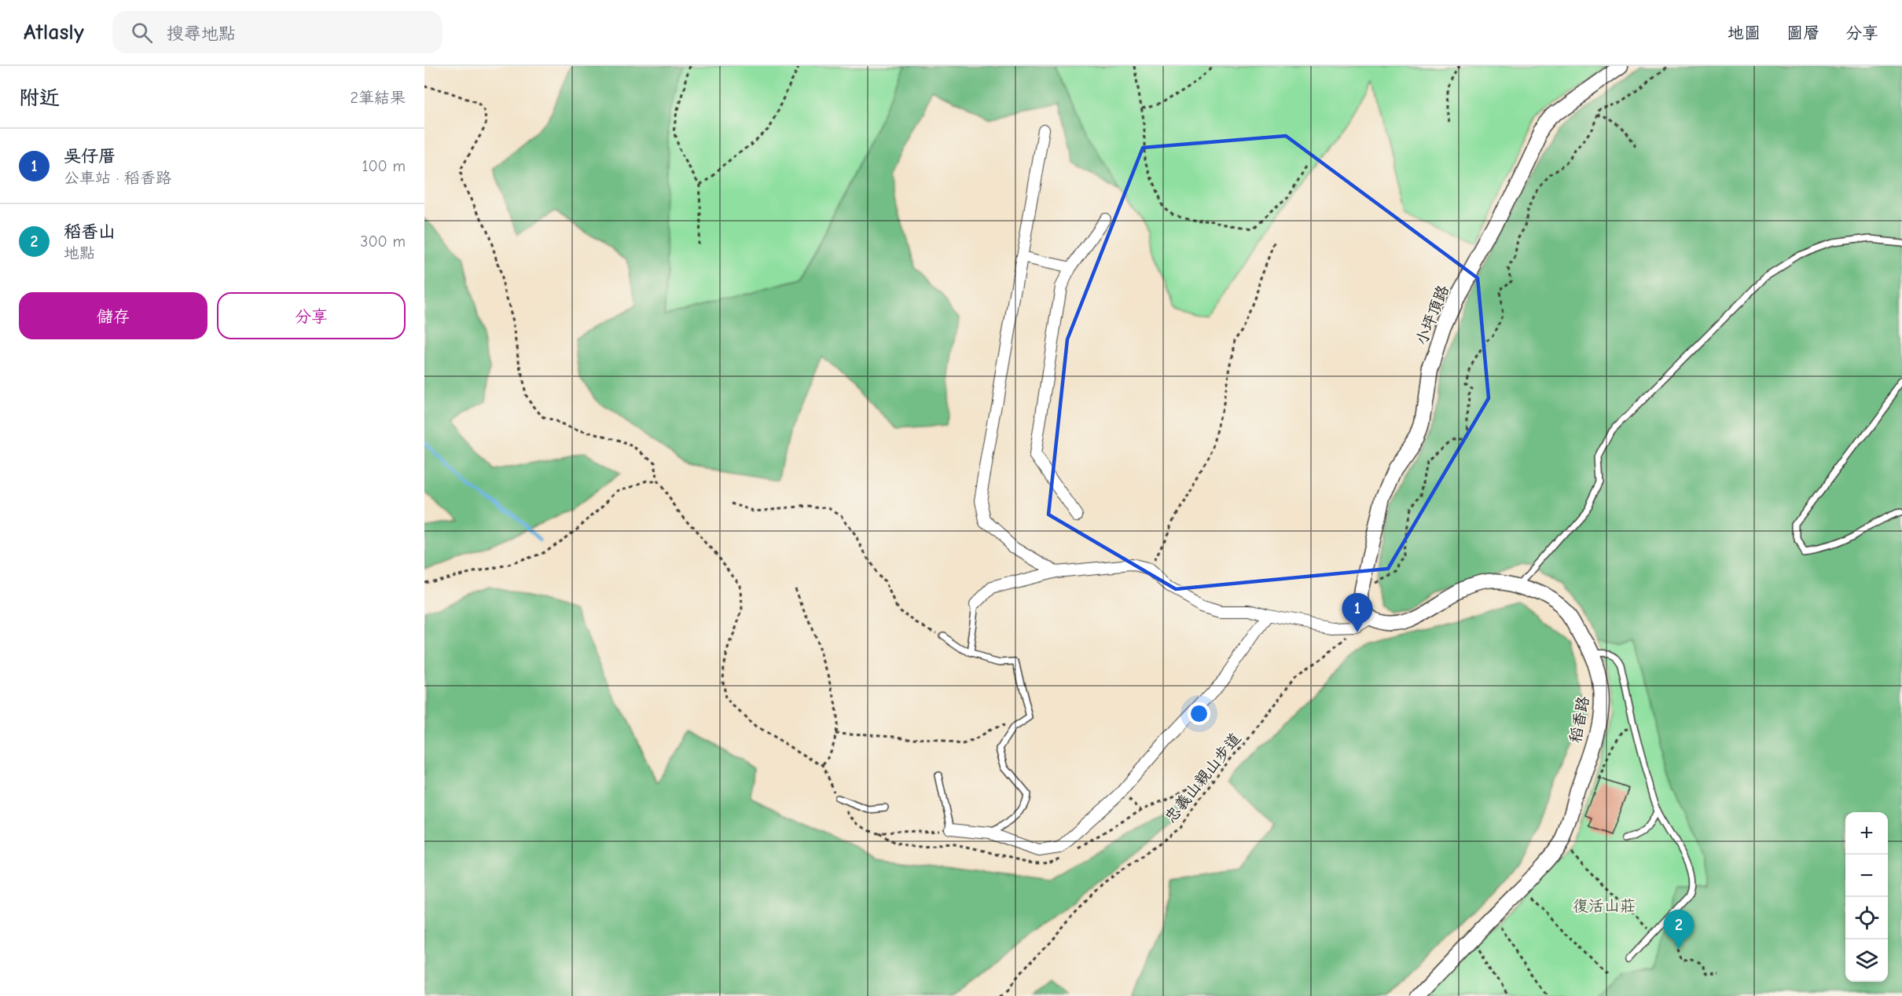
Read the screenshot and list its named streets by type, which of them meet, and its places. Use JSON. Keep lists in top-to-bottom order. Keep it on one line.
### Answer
{"streets":{"street":["小坪頂路","稻香路"],"path":["忠義山親山步道"]},"crossings":[["小坪頂路","稻香路"]],"parks":["復活山莊"],"page":{"header":"Atlasly","search":"搜尋地點","nav":["地圖","圖層","分享"],"heading":["附近","2筆結果"],"list":[{"mark":"1","name":"吳仔厝","note":"公車站 · 稻香路","value":"100 m"},{"mark":"2","name":"稻香山","note":"地點","value":"300 m"}],"buttons":["儲存","分享"],"pins":["1","2"],"map_buttons":["+","−"]}}
